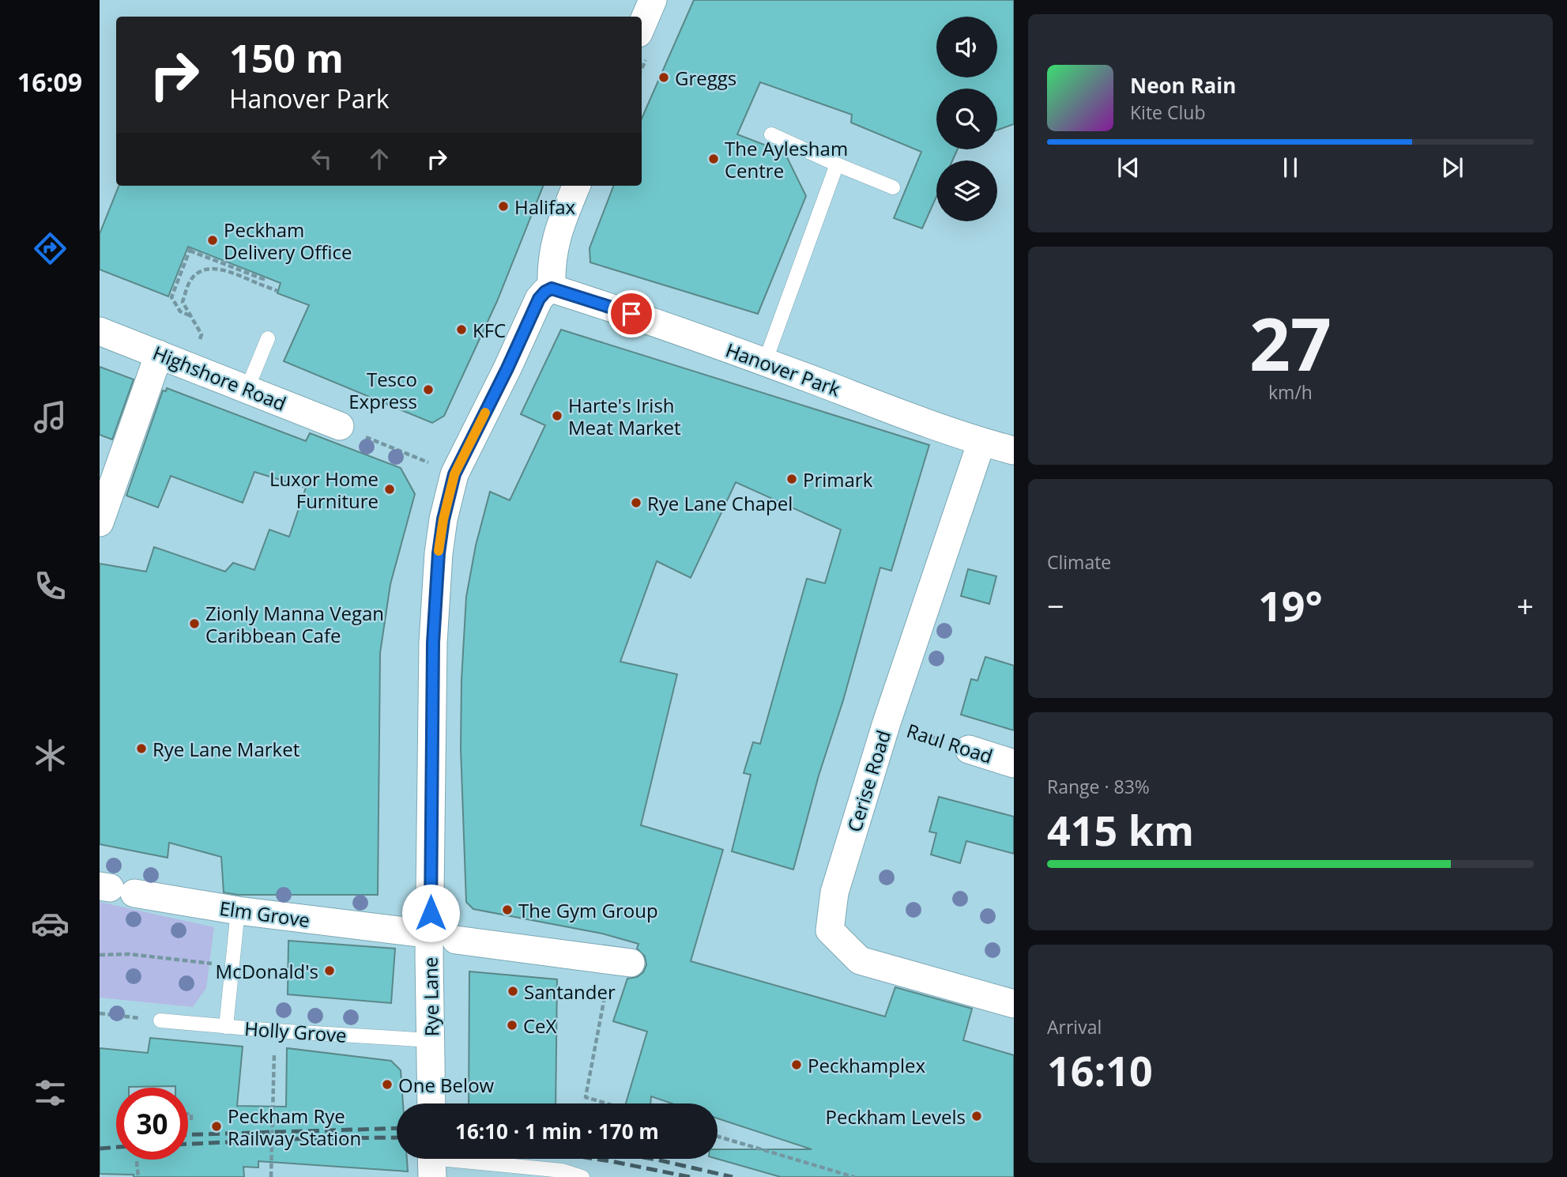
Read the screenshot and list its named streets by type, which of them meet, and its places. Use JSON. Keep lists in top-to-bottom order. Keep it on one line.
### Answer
{"streets":{"street":["Hanover Park","Highshore Road","Raul Road","Cerise Road","Elm Grove","Rye Lane"],"lane":["Holly Grove"]},"crossings":[["Hanover Park","Cerise Road"],["Hanover Park","Rye Lane"],["Raul Road","Cerise Road"],["Elm Grove","Rye Lane"],["Rye Lane","Holly Grove"]],"places":["Greggs","The Aylesham Centre","Halifax","Peckham Delivery Office","KFC","Tesco Express","Harte's Irish Meat Market","Primark","Luxor Home Furniture","Rye Lane Chapel","Zionly Manna Vegan Caribbean Cafe","Rye Lane Market","The Gym Group","McDonald's","Santander","CeX","Peckhamplex","One Below","Peckham Levels","Peckham Rye Railway Station"],"page":{"tabs":"16:09","turn":["150 m","Hanover Park"],"song":["Neon Rain","Kite Club"],"tile":[["27","km/h"],"Climate",["Range · 83%","415 km"],["Arrival","16:10"]],"heat":["−","19°","+"],"limit":"30","trip":"16:10 · 1 min · 170 m"}}
